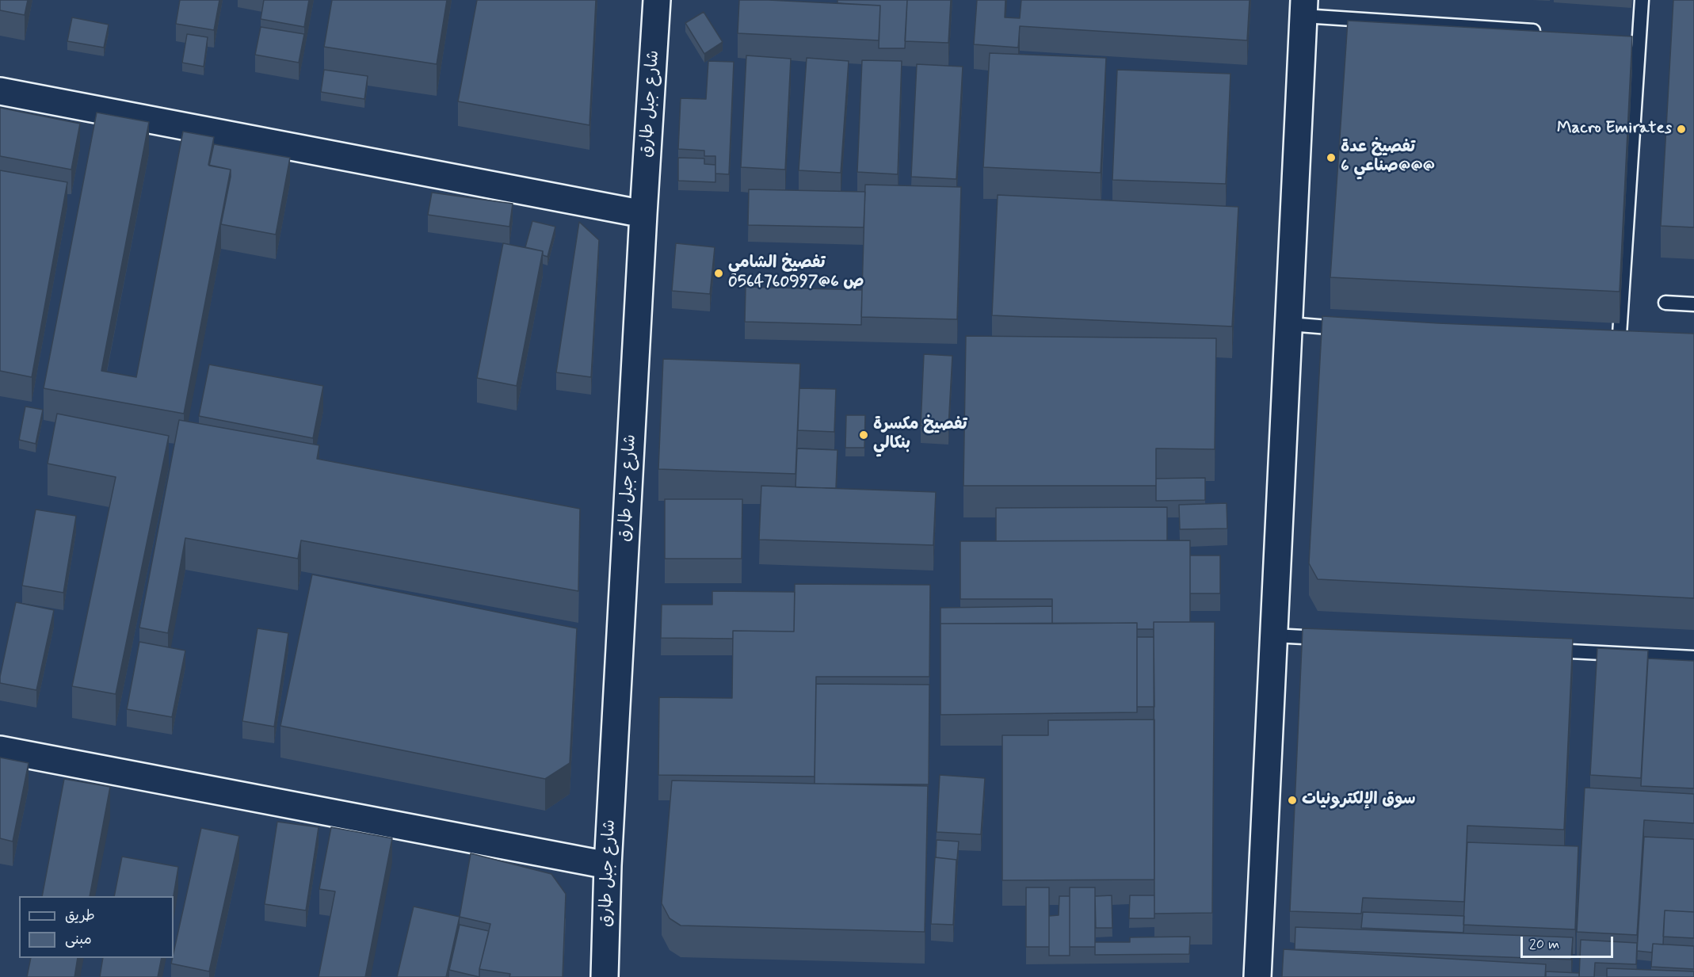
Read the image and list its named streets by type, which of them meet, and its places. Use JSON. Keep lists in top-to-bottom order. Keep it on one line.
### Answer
{"streets":{"street":["شارع جبل طارق"]},"places":["Macro Emirates","تفصيخ عدة صناعي 6@@@","تفصيخ الشامي ص 6@0564760997","تفصيخ مكسرة بنكالي","سوق الإلكترونيات"],"legend":["طريق","مبنى"],"scale_bar":"20 m"}
